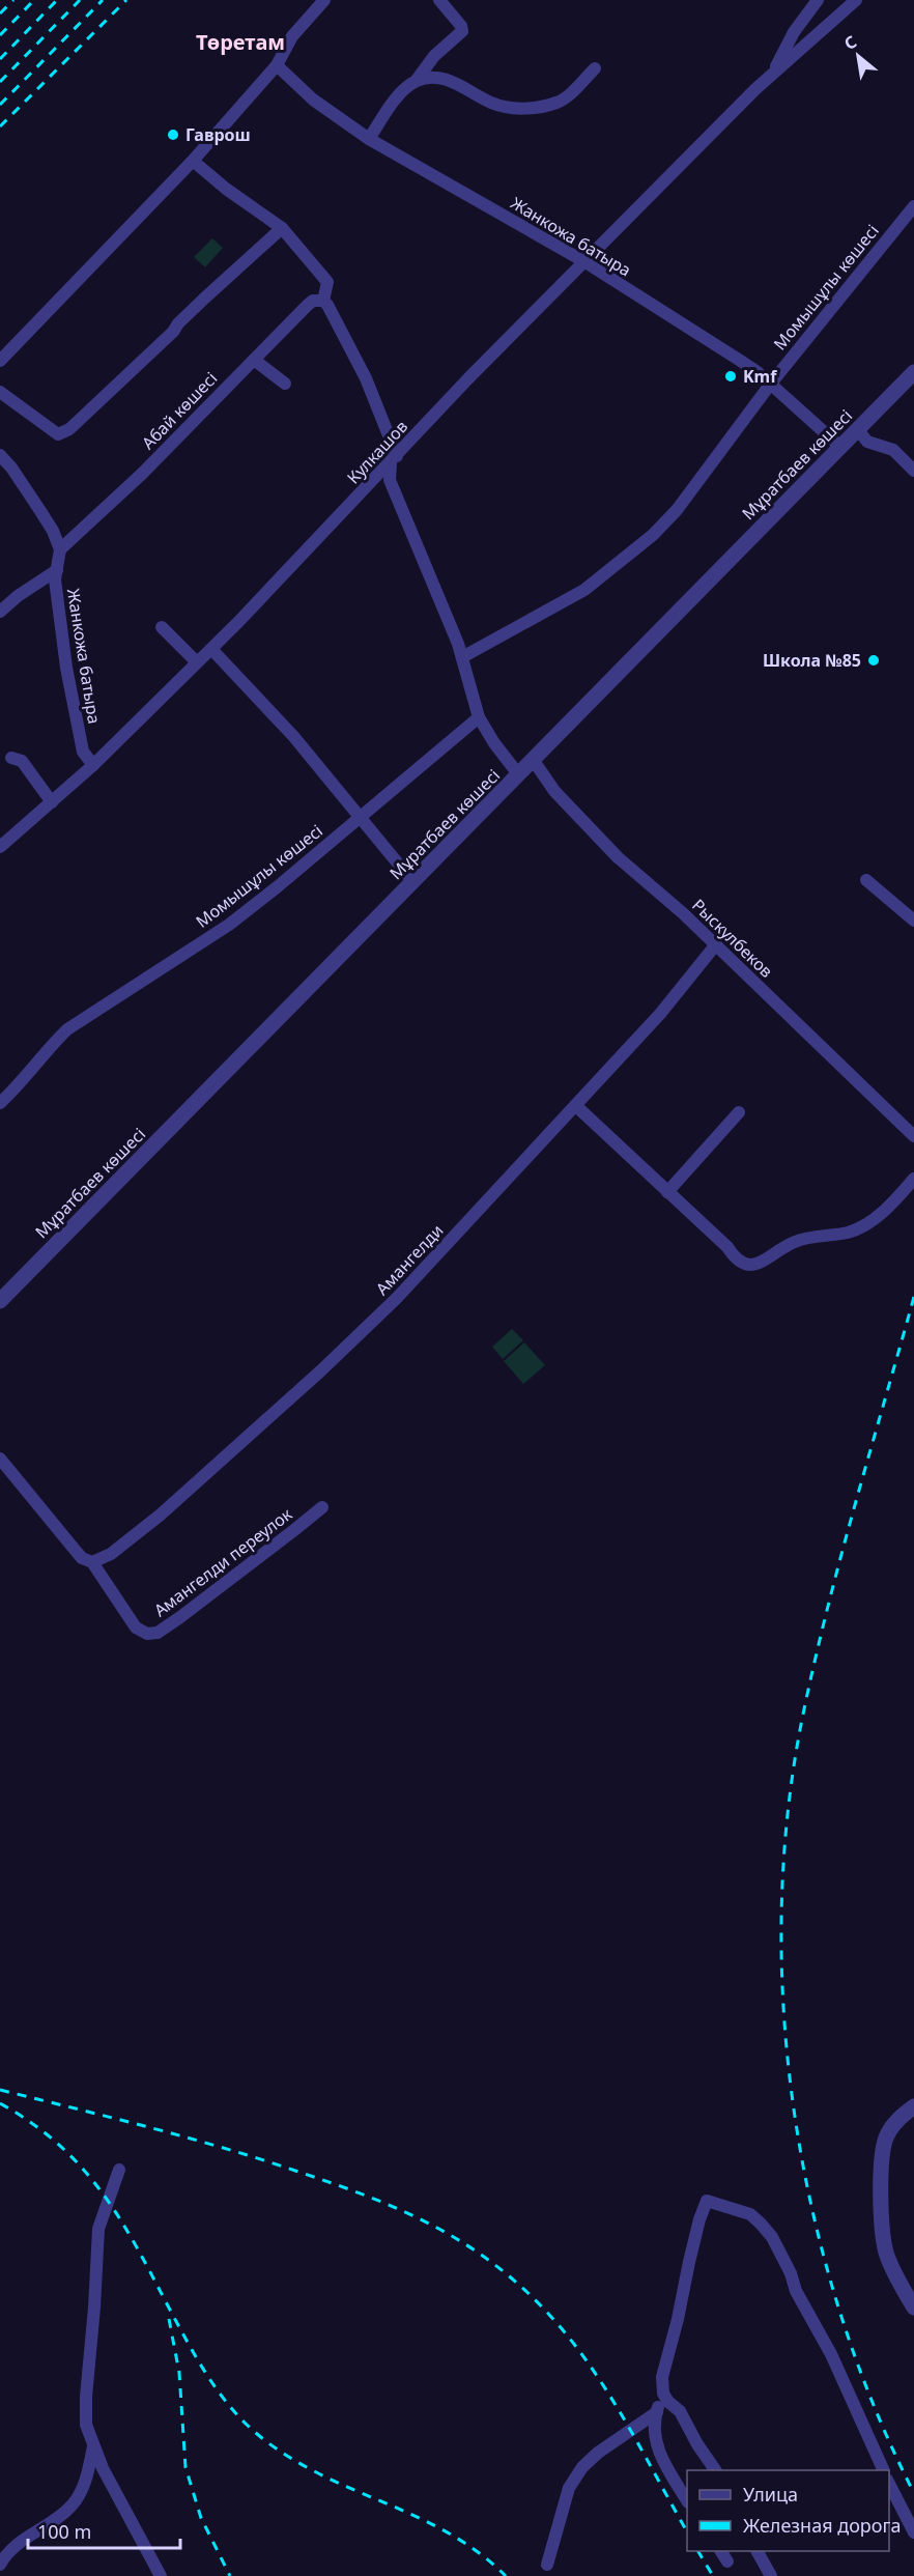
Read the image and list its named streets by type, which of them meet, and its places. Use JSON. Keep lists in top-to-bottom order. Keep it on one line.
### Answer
{"streets":{"street":["Жанкожа батыра","Момышұлы көшесі","Абай көшесі","Кулкашов","Мұратбаев көшесі","Рыскулбеков","Амангелди","Амангелди переулок"]},"crossings":[["Жанкожа батыра","Момышұлы көшесі"],["Жанкожа батыра","Абай көшесі"],["Жанкожа батыра","Кулкашов"],["Жанкожа батыра","Мұратбаев көшесі"],["Мұратбаев көшесі","Рыскулбеков"],["Рыскулбеков","Амангелди"],["Амангелди","Амангелди переулок"]],"districts":["Төретам"],"places":["Гаврош","Kmf","Школа №85"],"legend":["Улица","Железная дорога"],"scale_bar":"100 m","north":"top left"}
